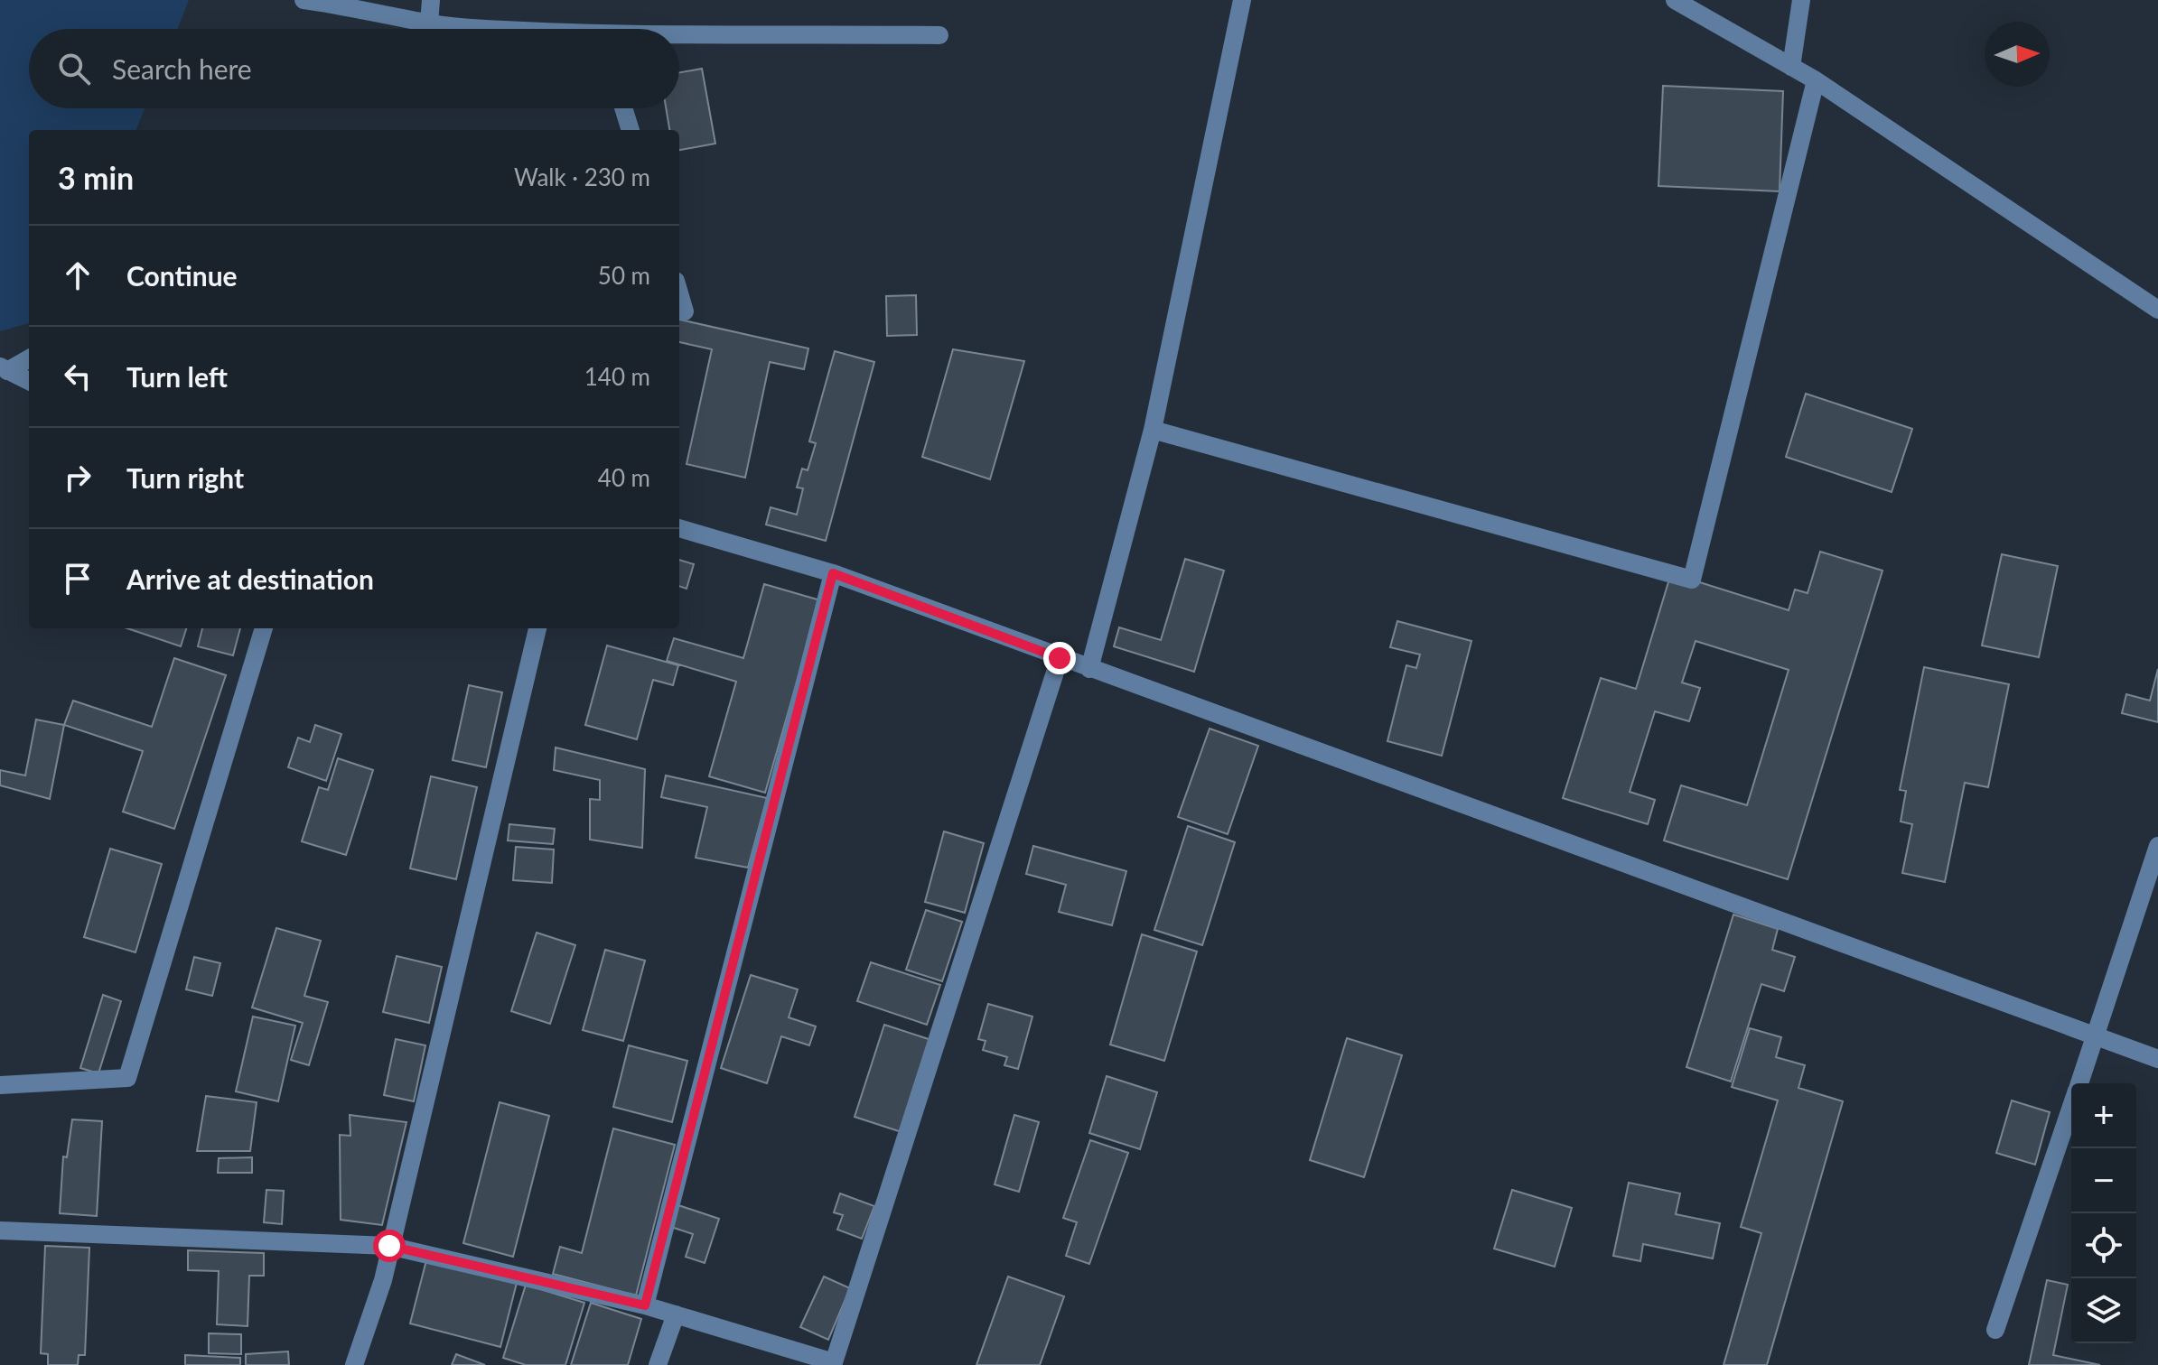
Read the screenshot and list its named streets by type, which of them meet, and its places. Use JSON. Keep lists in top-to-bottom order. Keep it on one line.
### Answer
{"north":"right","page":{"search":"Search here","heading":["3 min","Walk · 230 m"],"list":[["Continue","50 m"],["Turn left","140 m"],["Turn right","40 m"],"Arrive at destination"],"map_buttons":["+","−"]}}
